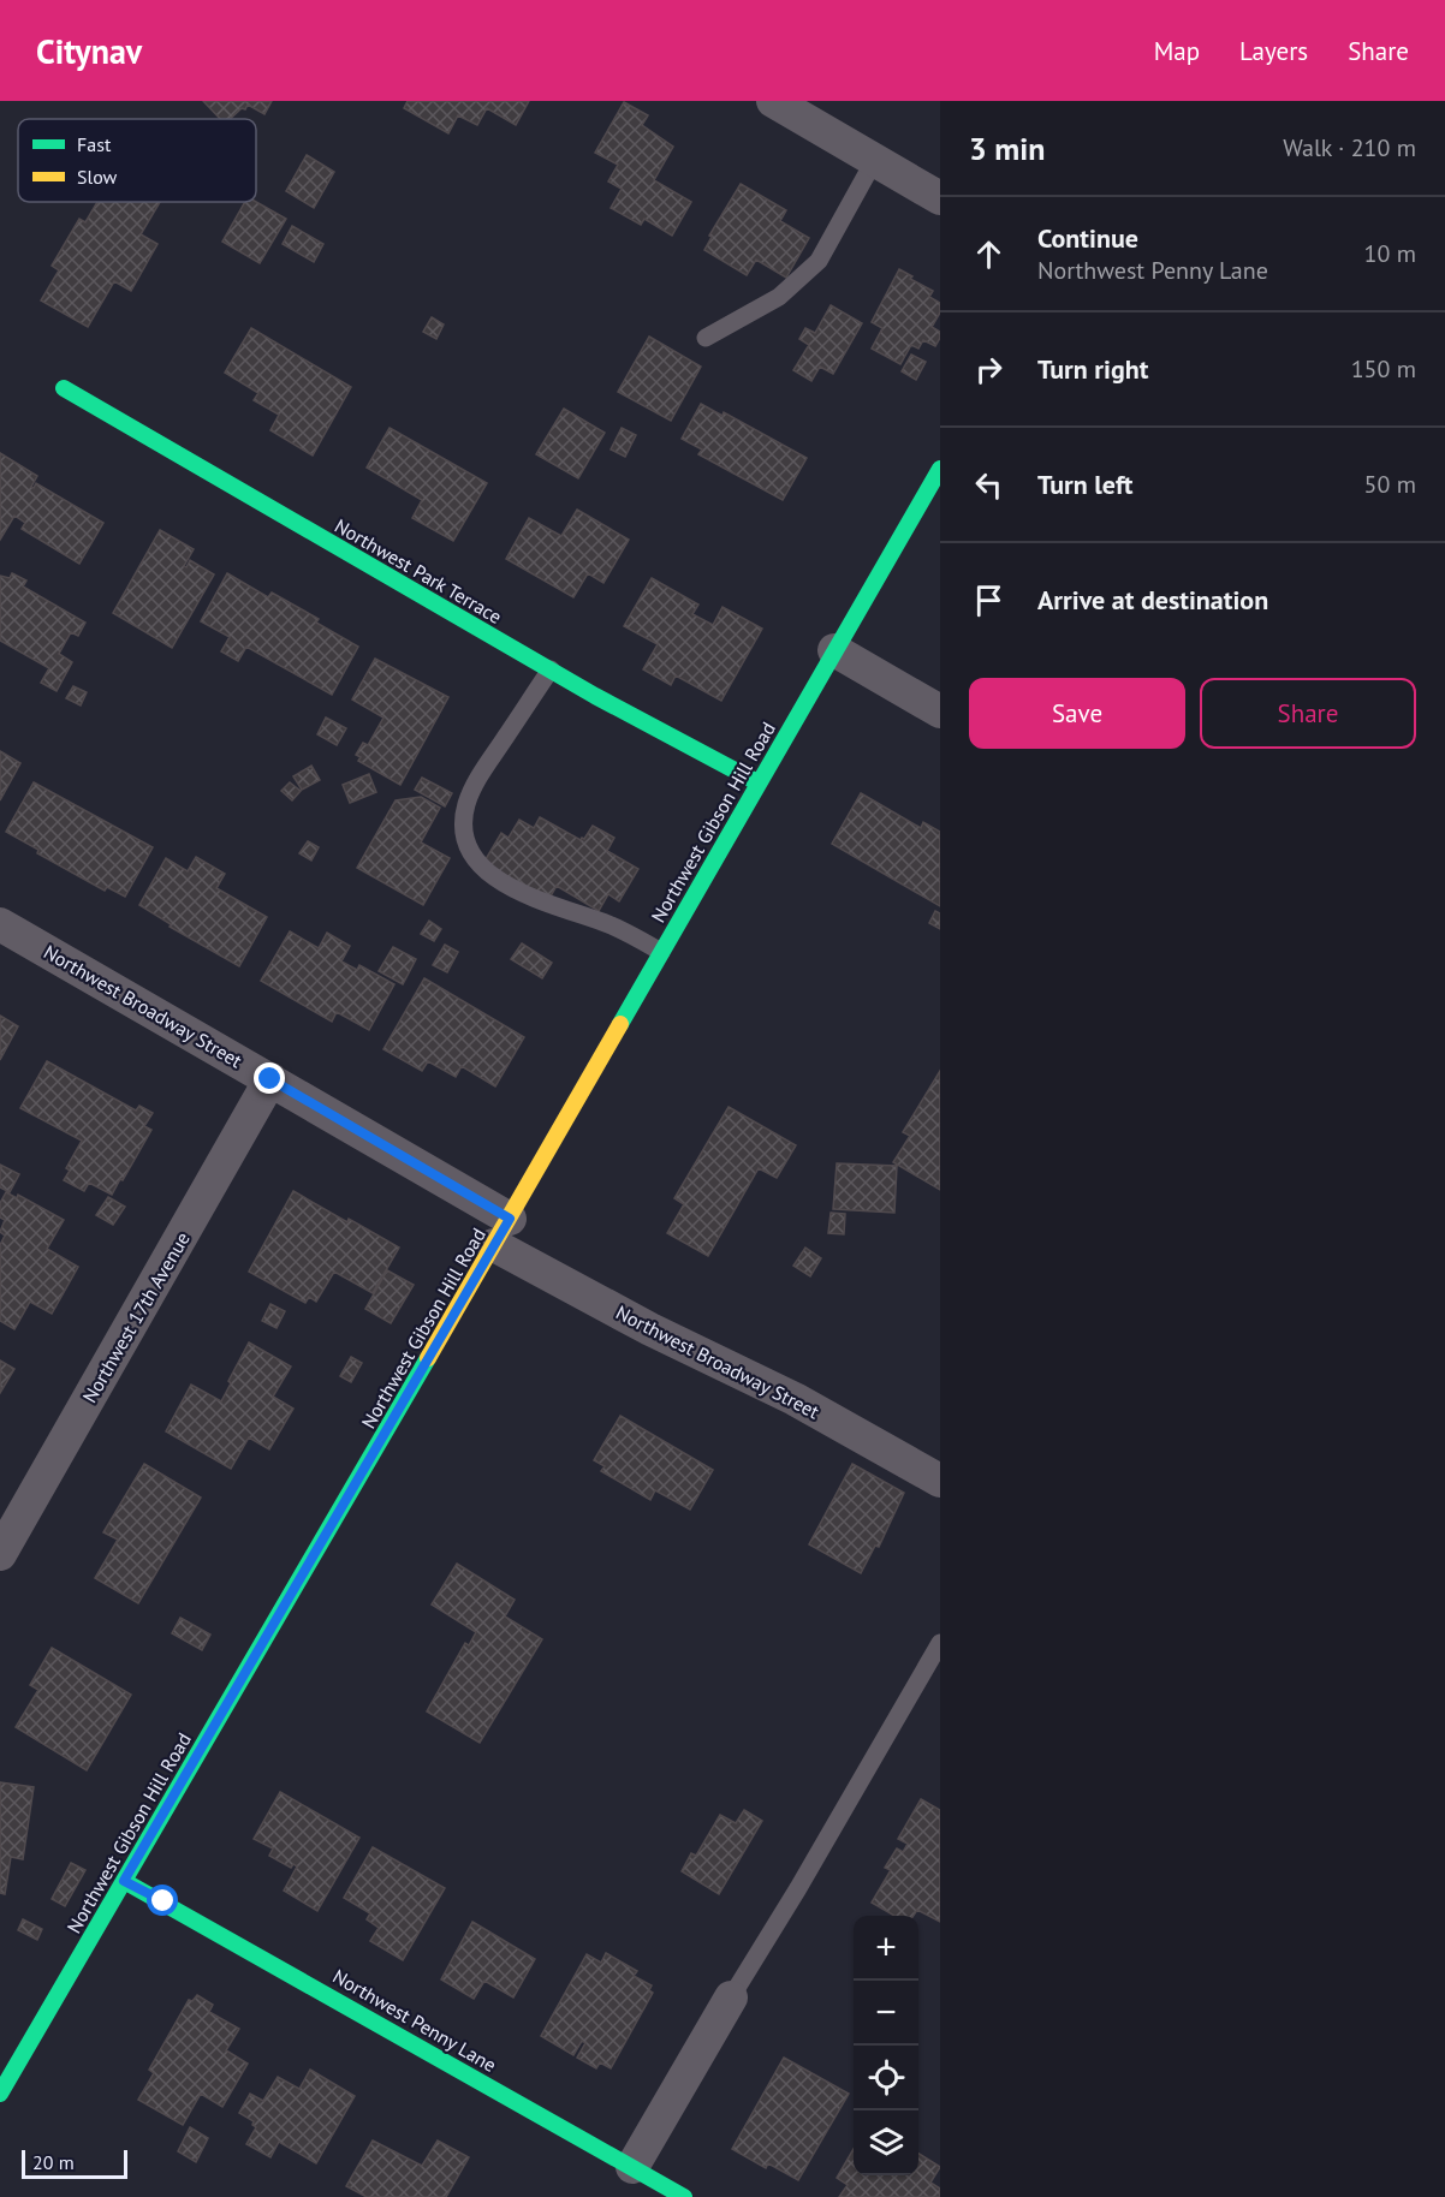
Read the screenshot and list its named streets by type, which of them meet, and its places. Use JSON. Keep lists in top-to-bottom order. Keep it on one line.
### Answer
{"streets":{"main road":["Northwest Park Terrace","Northwest Gibson Hill Road","Northwest Penny Lane"],"street":["Northwest Broadway Street","Northwest 17th Avenue"]},"crossings":[["Northwest Park Terrace","Northwest Gibson Hill Road"],["Northwest Gibson Hill Road","Northwest Broadway Street"],["Northwest Gibson Hill Road","Northwest Penny Lane"],["Northwest Broadway Street","Northwest 17th Avenue"]],"legend":["Fast","Slow"],"scale_bar":"20 m","page":{"header":"Citynav","nav":["Map","Layers","Share"],"heading":["3 min","Walk · 210 m"],"list":[["Continue","Northwest Penny Lane","10 m"],["Turn right","150 m"],["Turn left","50 m"],"Arrive at destination"],"buttons":["Save","Share"],"map_buttons":["+","−"],"scale":"20 m"}}
